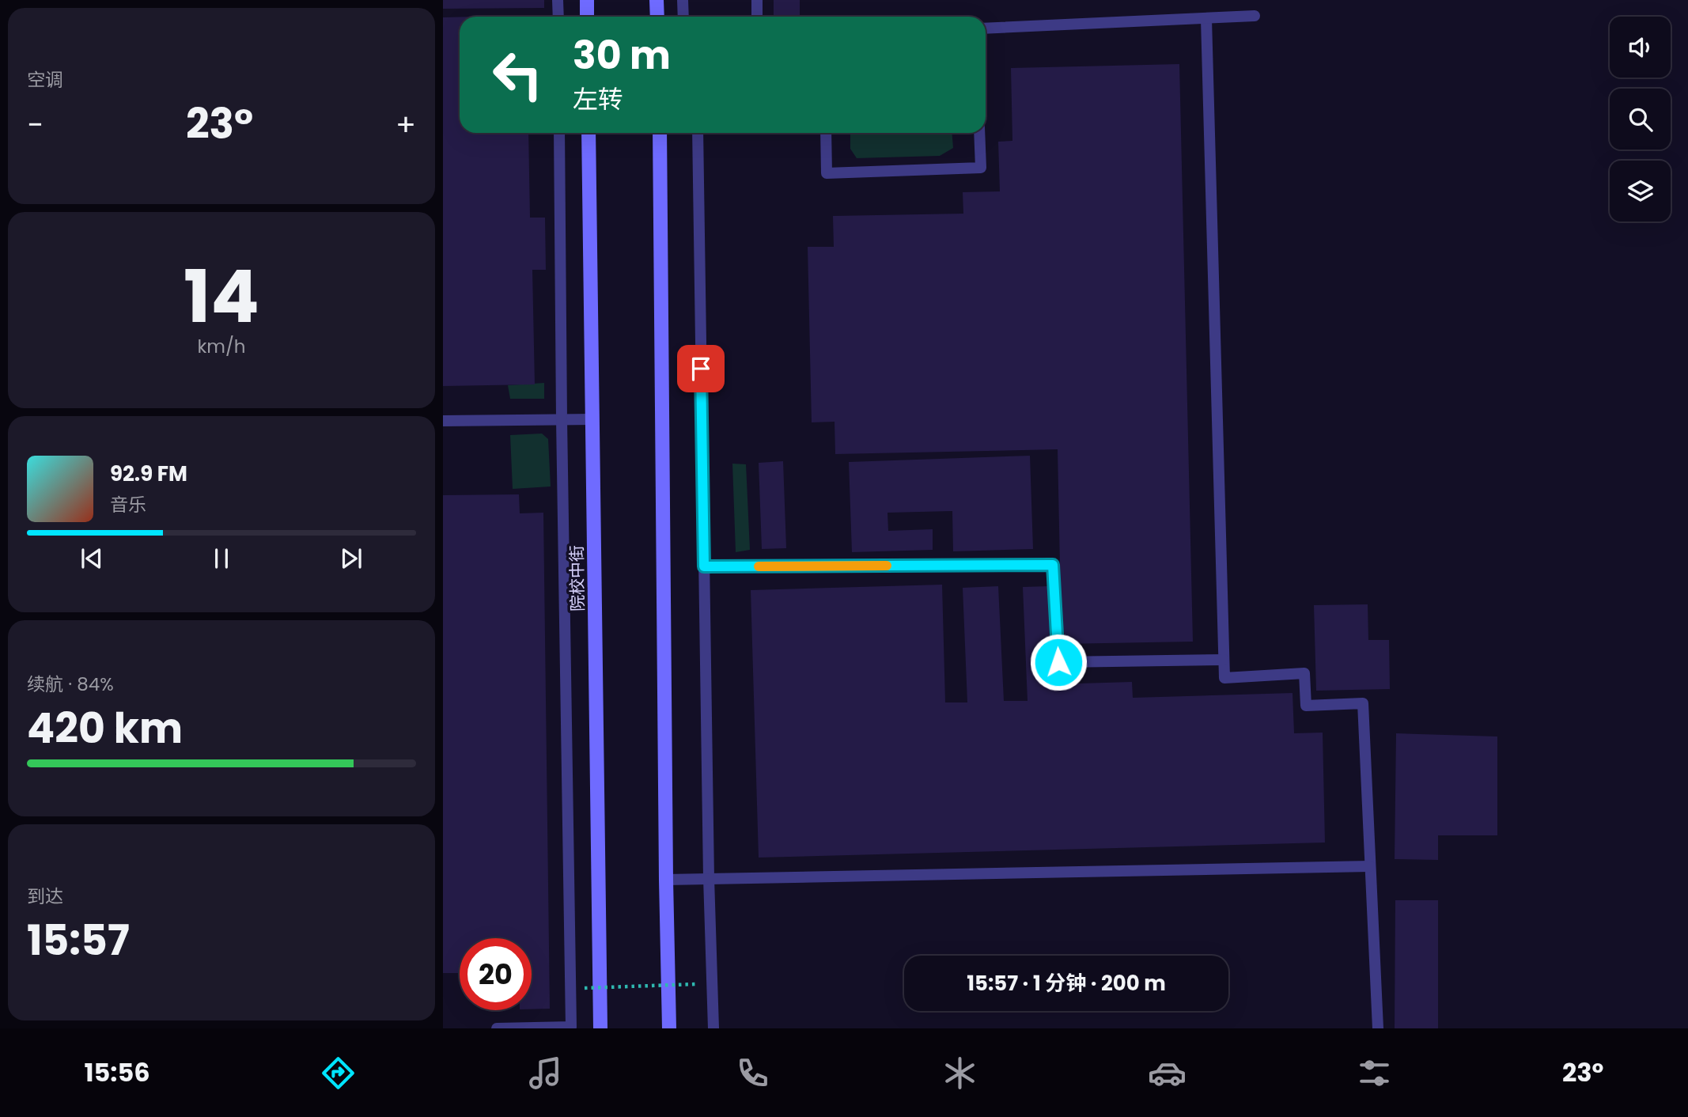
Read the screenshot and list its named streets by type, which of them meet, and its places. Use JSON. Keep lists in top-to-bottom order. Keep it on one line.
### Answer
{"streets":{"main road":["院校中街"]},"page":{"tile":["空调",["14","km/h"],["续航 · 84%","420 km"],["到达","15:57"]],"turn":["30 m","左转"],"heat":["−","23°","+"],"song":["92.9 FM","音乐"],"limit":"20","trip":"15:57 · 1 分钟 · 200 m","tabs":["15:56","23°"]}}
